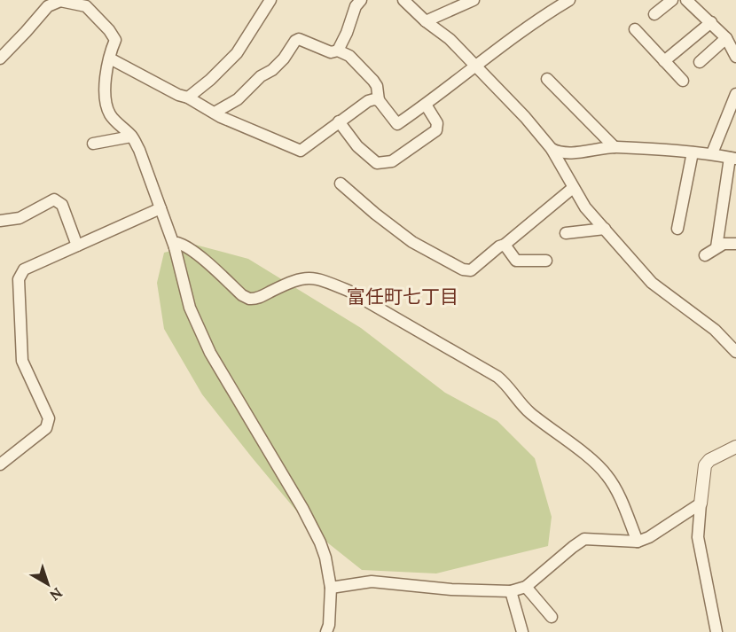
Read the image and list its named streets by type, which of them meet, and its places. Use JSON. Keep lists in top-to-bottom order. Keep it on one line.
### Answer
{"districts":["富任町七丁目"],"north":"bottom right"}
